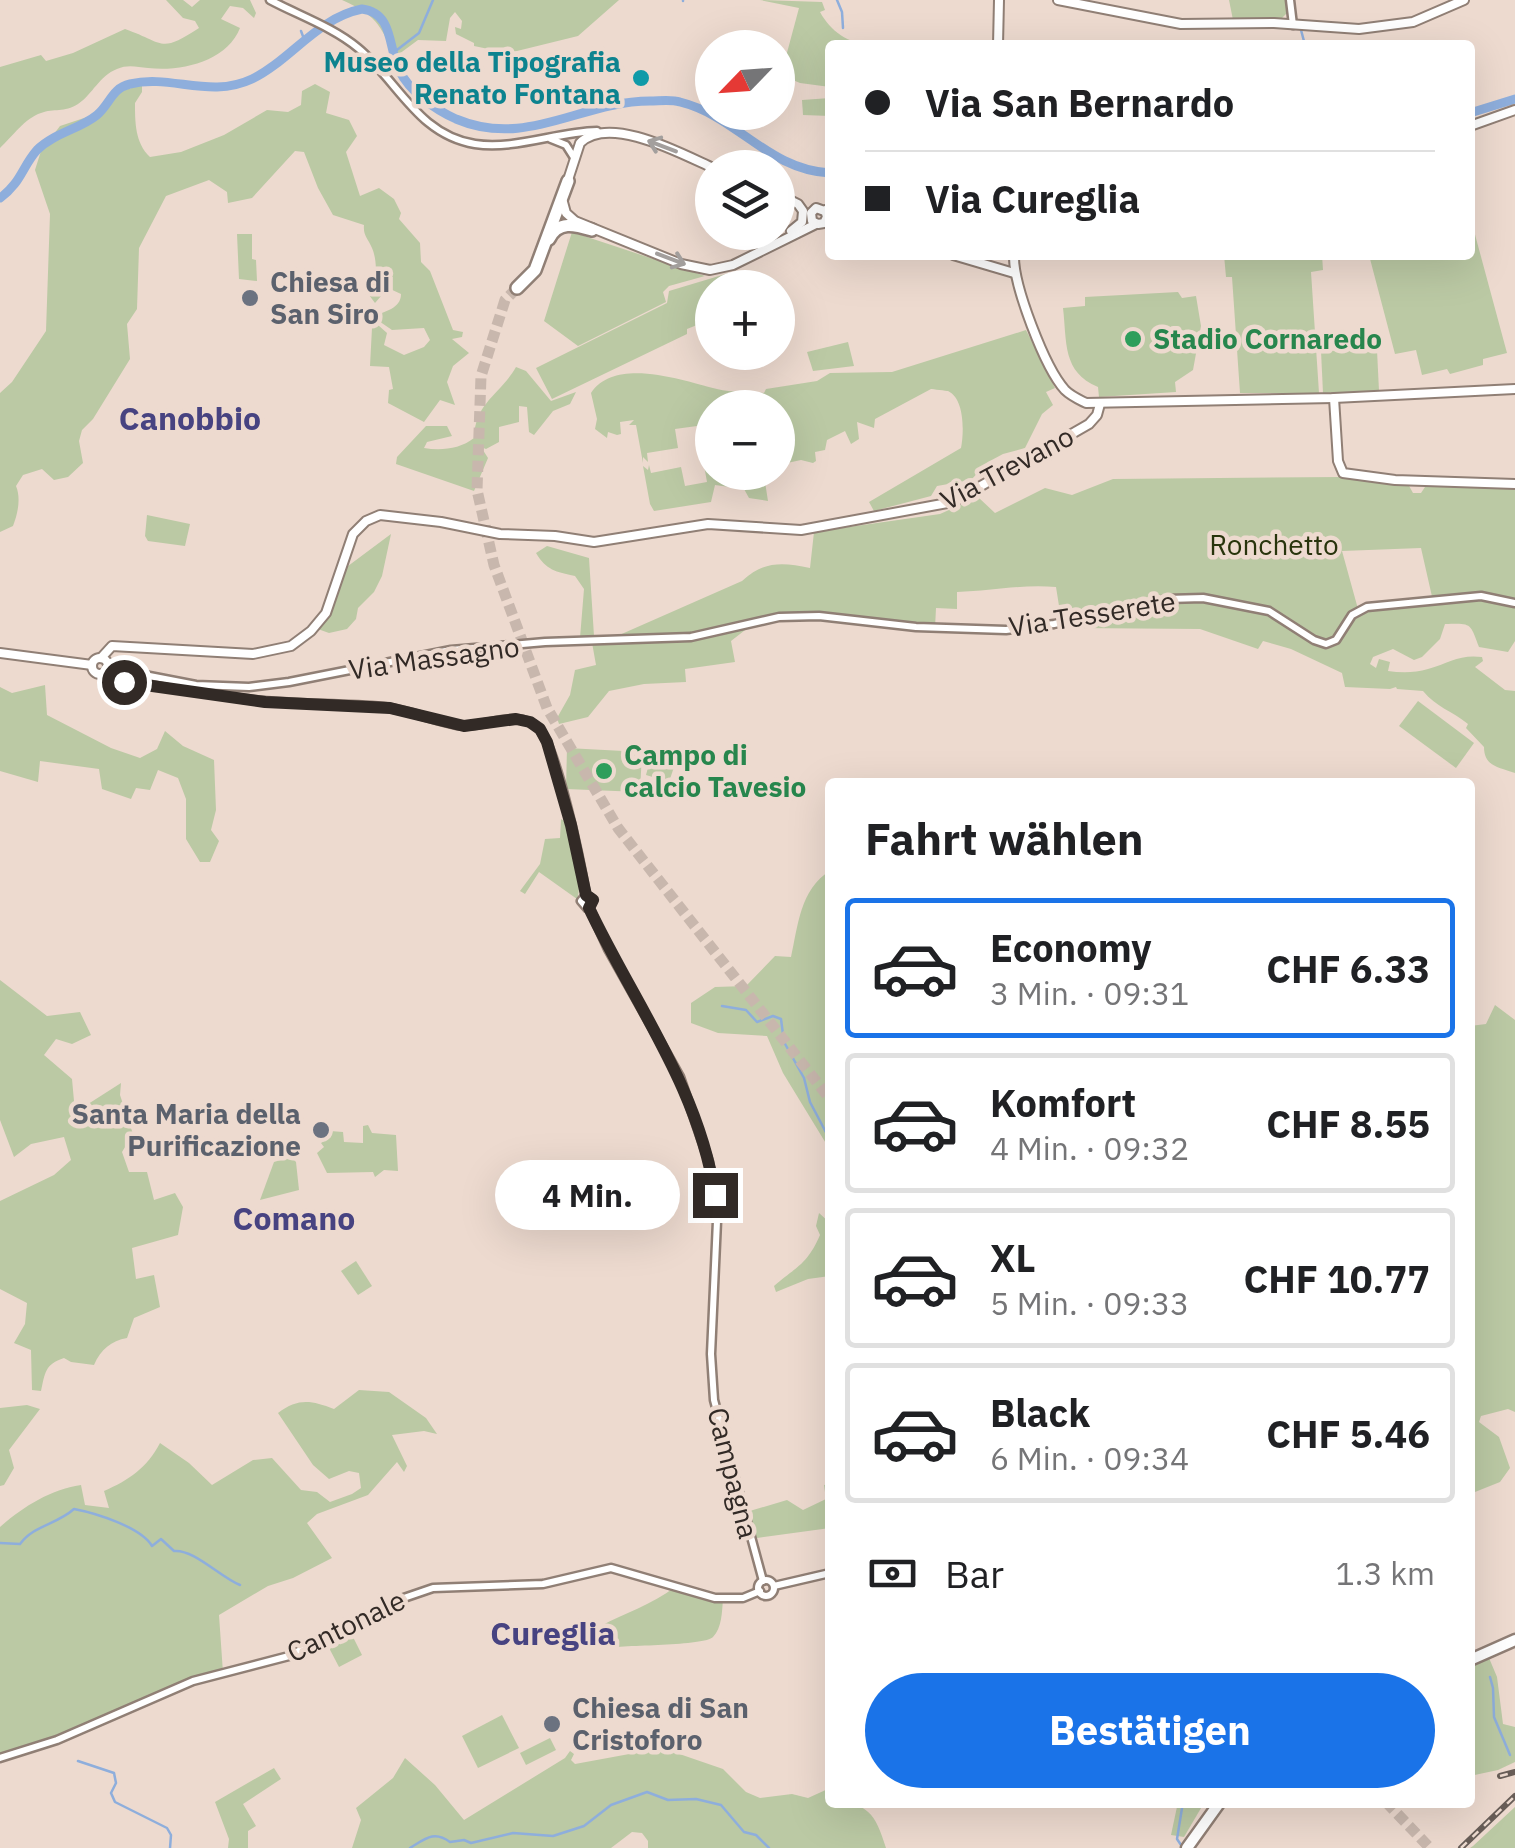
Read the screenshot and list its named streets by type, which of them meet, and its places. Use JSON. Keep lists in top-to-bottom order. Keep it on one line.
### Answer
{"streets":{"main road":["Via Trevano"],"street":["Via Tesserete","Via Massagno","Campagna","Cantonale"]},"crossings":[["Via Tesserete","Via Massagno"],["Via Massagno","Campagna"],["Campagna","Cantonale"]],"districts":["Canobbio","Comano","Cureglia"],"parks":["Ronchetto"],"places":["Museo della Tipografia Renato Fontana","Chiesa di San Siro","Stadio Cornaredo","Campo di calcio Tavesio","Santa Maria della Purificazione","Chiesa di San Cristoforo"],"north":"bottom left","page":{"map_buttons":["+","−"],"banner":["Via San Bernardo","Via Cureglia"],"heading":"Fahrt wählen","list":[{"name":"Economy","note":"3 Min. · 09:31","value":"CHF 6.33"},{"name":"Komfort","note":"4 Min. · 09:32","value":"CHF 8.55"},{"name":"XL","note":"5 Min. · 09:33","value":"CHF 10.77"},{"name":"Black","note":"6 Min. · 09:34","value":"CHF 5.46"}],"bubble":"4 Min.","pay":["Bar","1.3 km"],"buttons":"Bestätigen"}}
